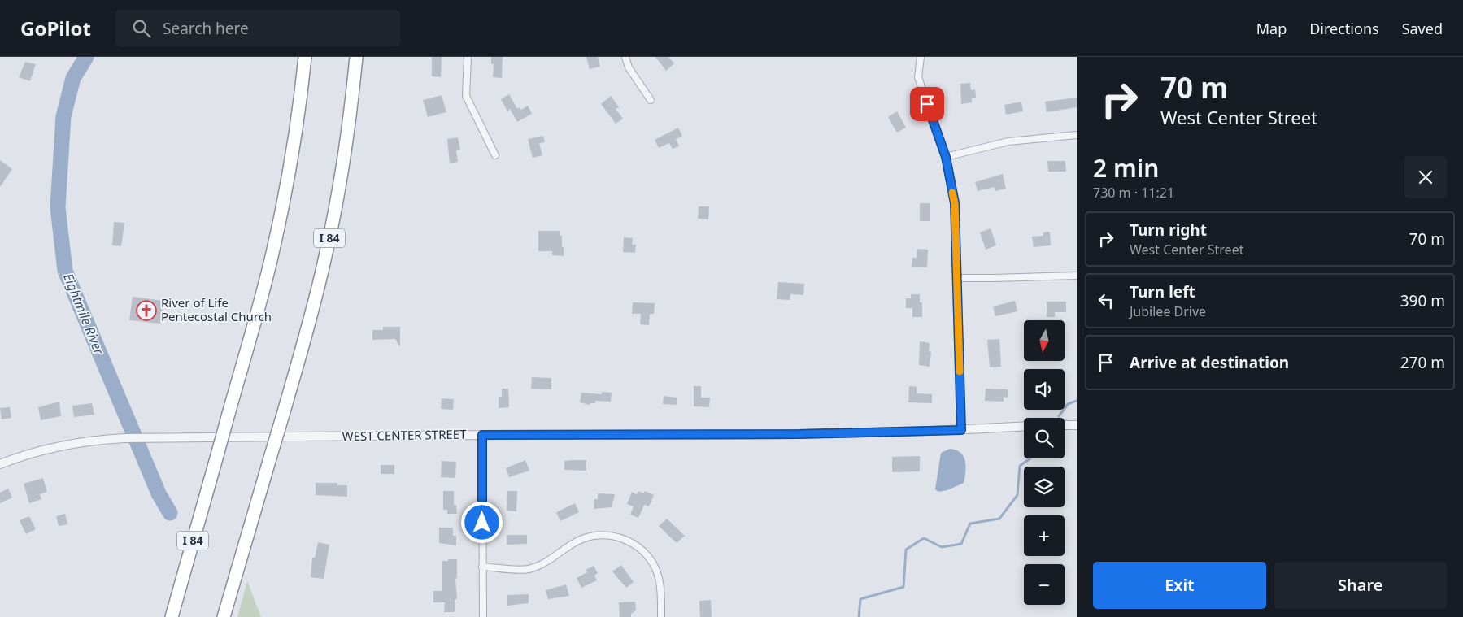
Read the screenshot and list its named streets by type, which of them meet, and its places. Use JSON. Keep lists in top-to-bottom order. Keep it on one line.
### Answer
{"streets":{"highway":["I 84"],"street":["WEST CENTER STREET"]},"water":["Eightmile River"],"places":{"church":["River of Life Pentecostal Church"]},"north":"bottom","page":{"header":"GoPilot","search":"Search here","nav":["Map","Directions","Saved"],"turn":["70 m","West Center Street"],"heading":["2 min","730 m · 11:21"],"list":[{"name":"Turn right","note":"West Center Street","value":"70 m"},{"name":"Turn left","note":"Jubilee Drive","value":"390 m"},{"name":"Arrive at destination","value":"270 m"}],"map_buttons":["+","−"],"buttons":["Exit","Share"]}}
